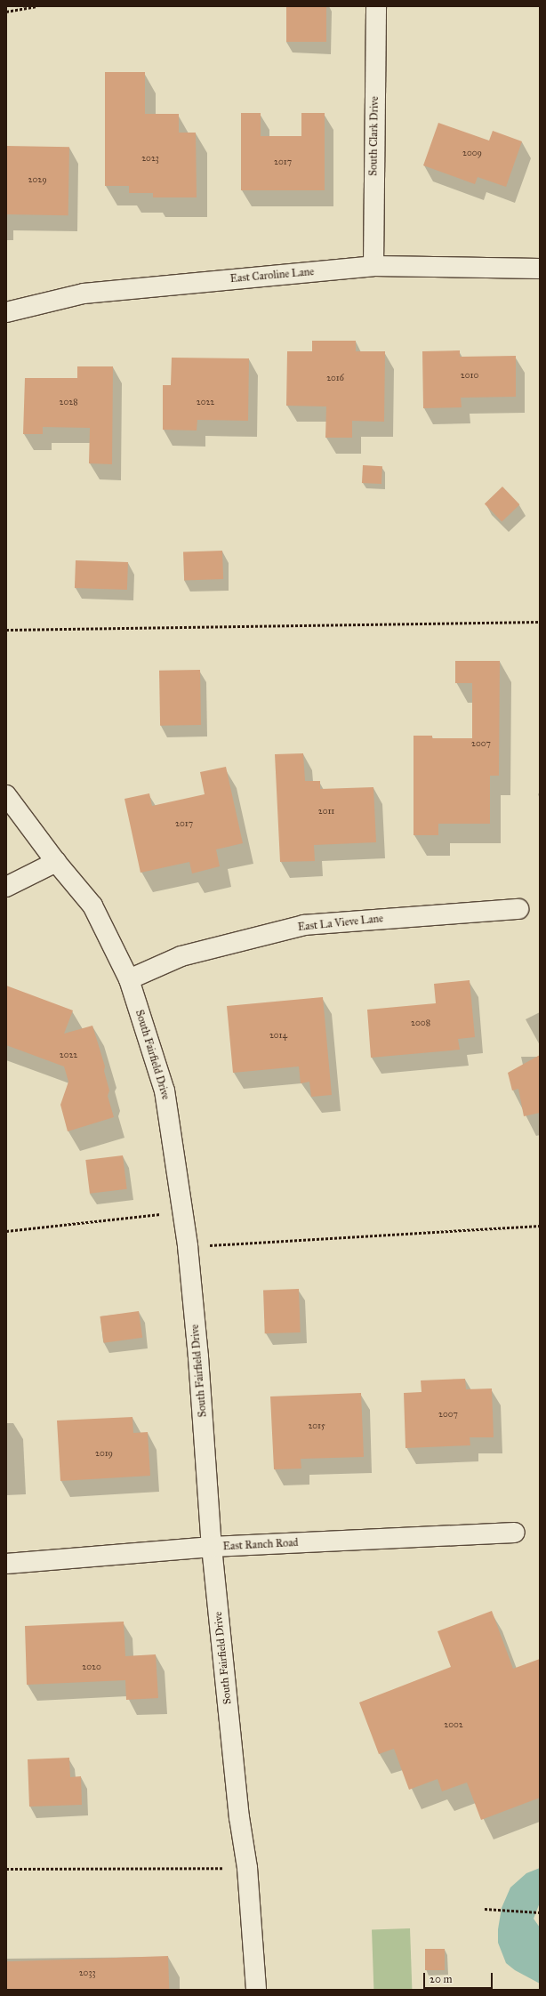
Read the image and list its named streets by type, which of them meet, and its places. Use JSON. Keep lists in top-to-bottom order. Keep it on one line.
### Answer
{"streets":{"street":["South Clark Drive","East Caroline Lane","East La Vieve Lane","South Fairfield Drive","East Ranch Road"]},"crossings":[["South Clark Drive","East Caroline Lane"],["East La Vieve Lane","South Fairfield Drive"],["South Fairfield Drive","East Ranch Road"]],"house_numbers":["2009","2023","2017","2029","2010","2016","2028","2022","2007","2011","2017","2008","2014","2022","2007","2015","2019","2020","2002","2033"],"scale_bar":"20 m"}
